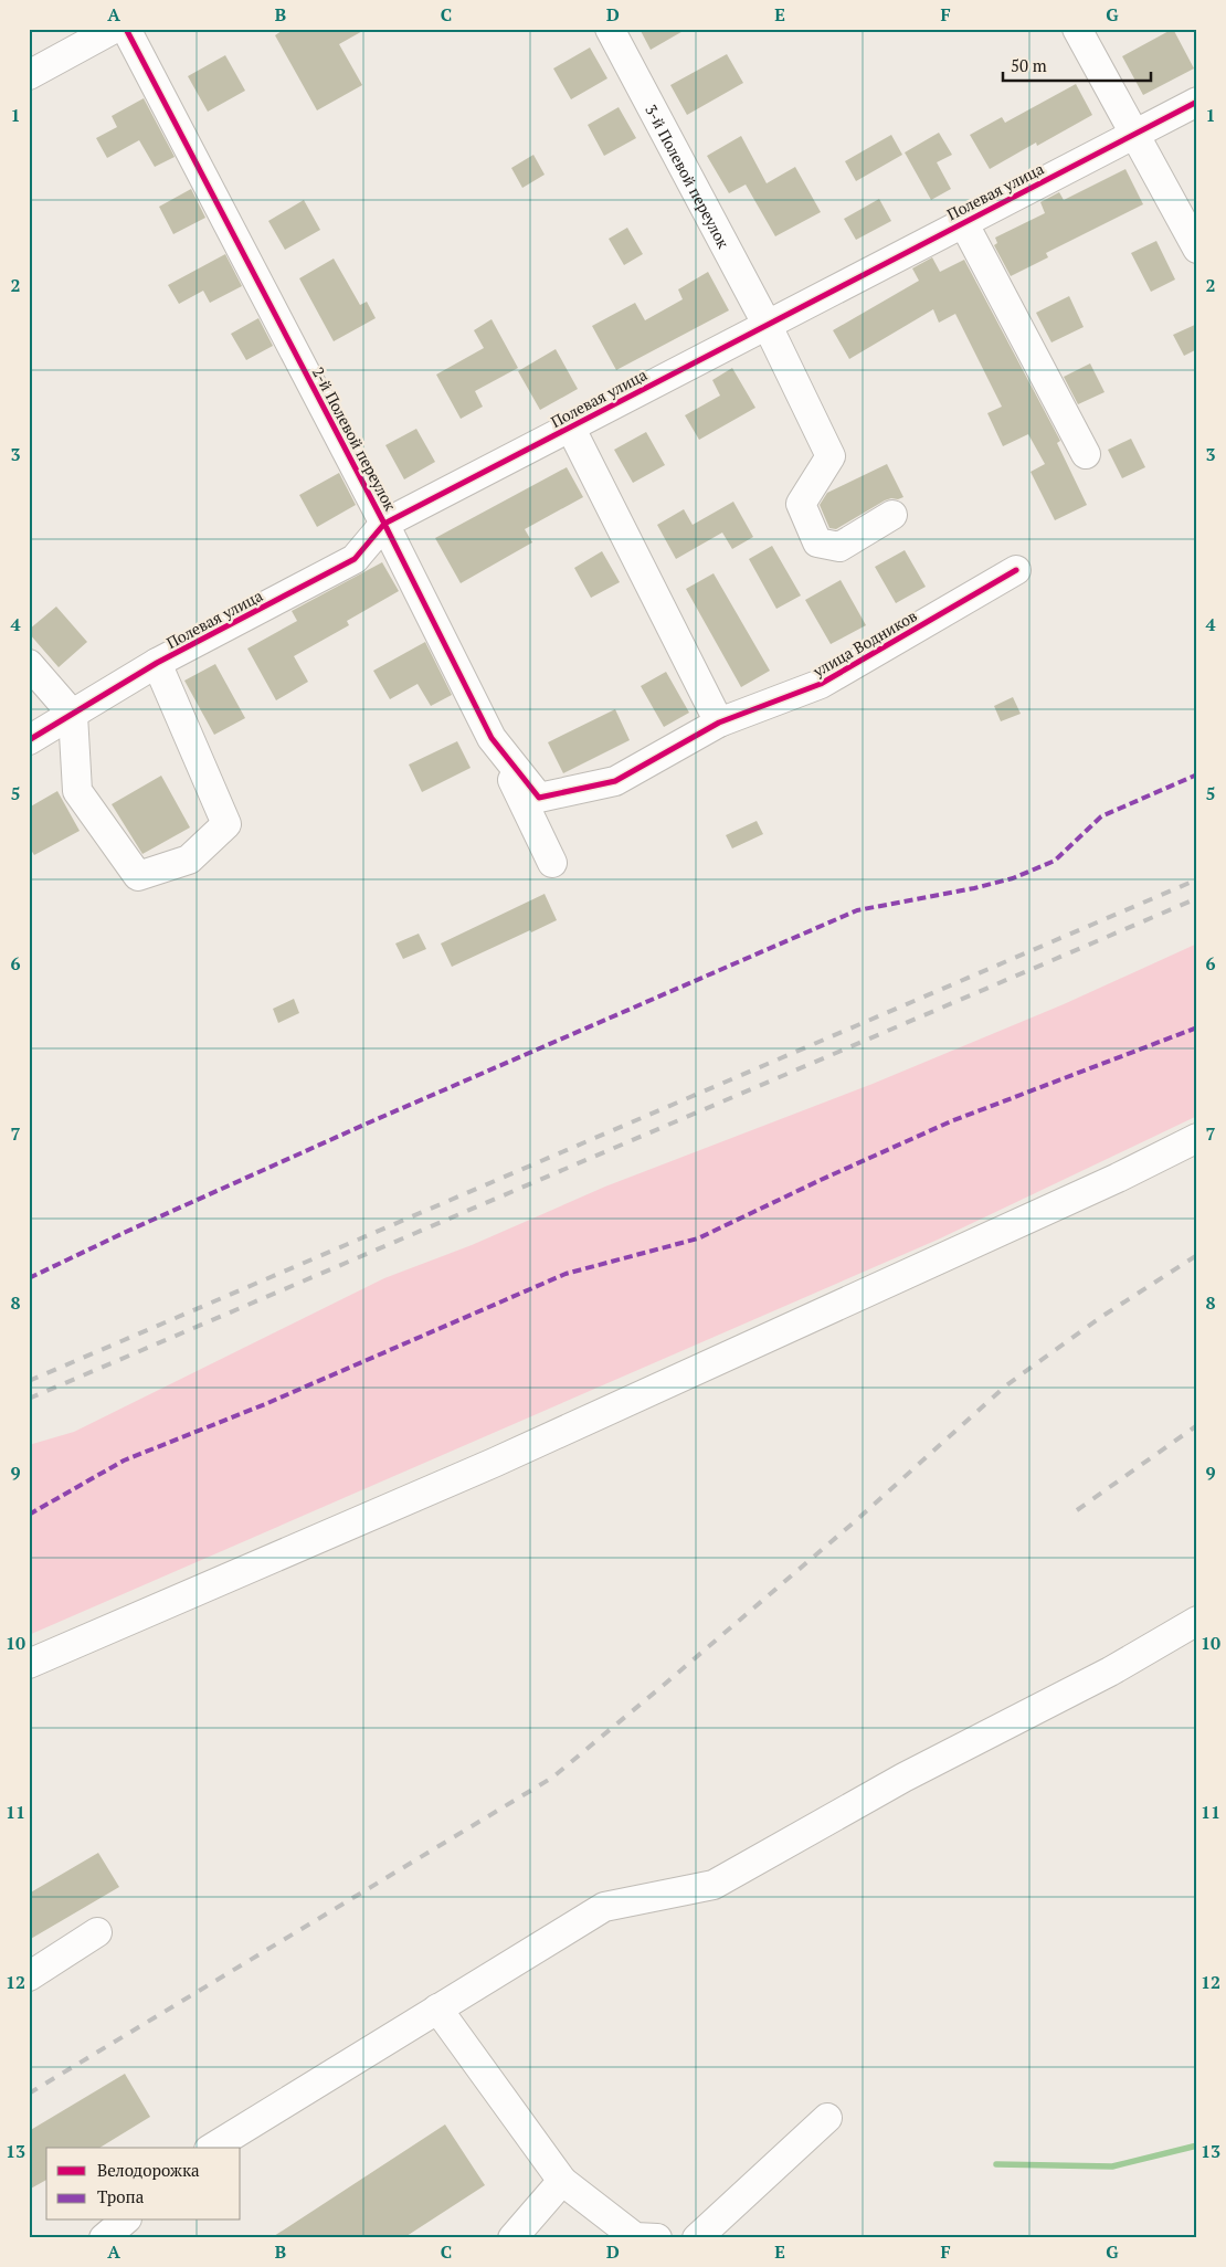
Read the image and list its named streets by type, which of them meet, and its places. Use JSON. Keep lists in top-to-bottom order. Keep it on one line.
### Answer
{"streets":{"street":["3-й Полевой переулок","Полевая улица","2-й Полевой переулок","улица Водников"]},"crossings":[["3-й Полевой переулок","Полевая улица"],["Полевая улица","2-й Полевой переулок"],["2-й Полевой переулок","улица Водников"]],"legend":["Велодорожка","Тропа"],"scale_bar":"50 m","grid":{"columns":["A","B","C","D","E","F","G"],"rows":["1","2","3","4","5","6","7","8","9","10","11","12","13"]}}
